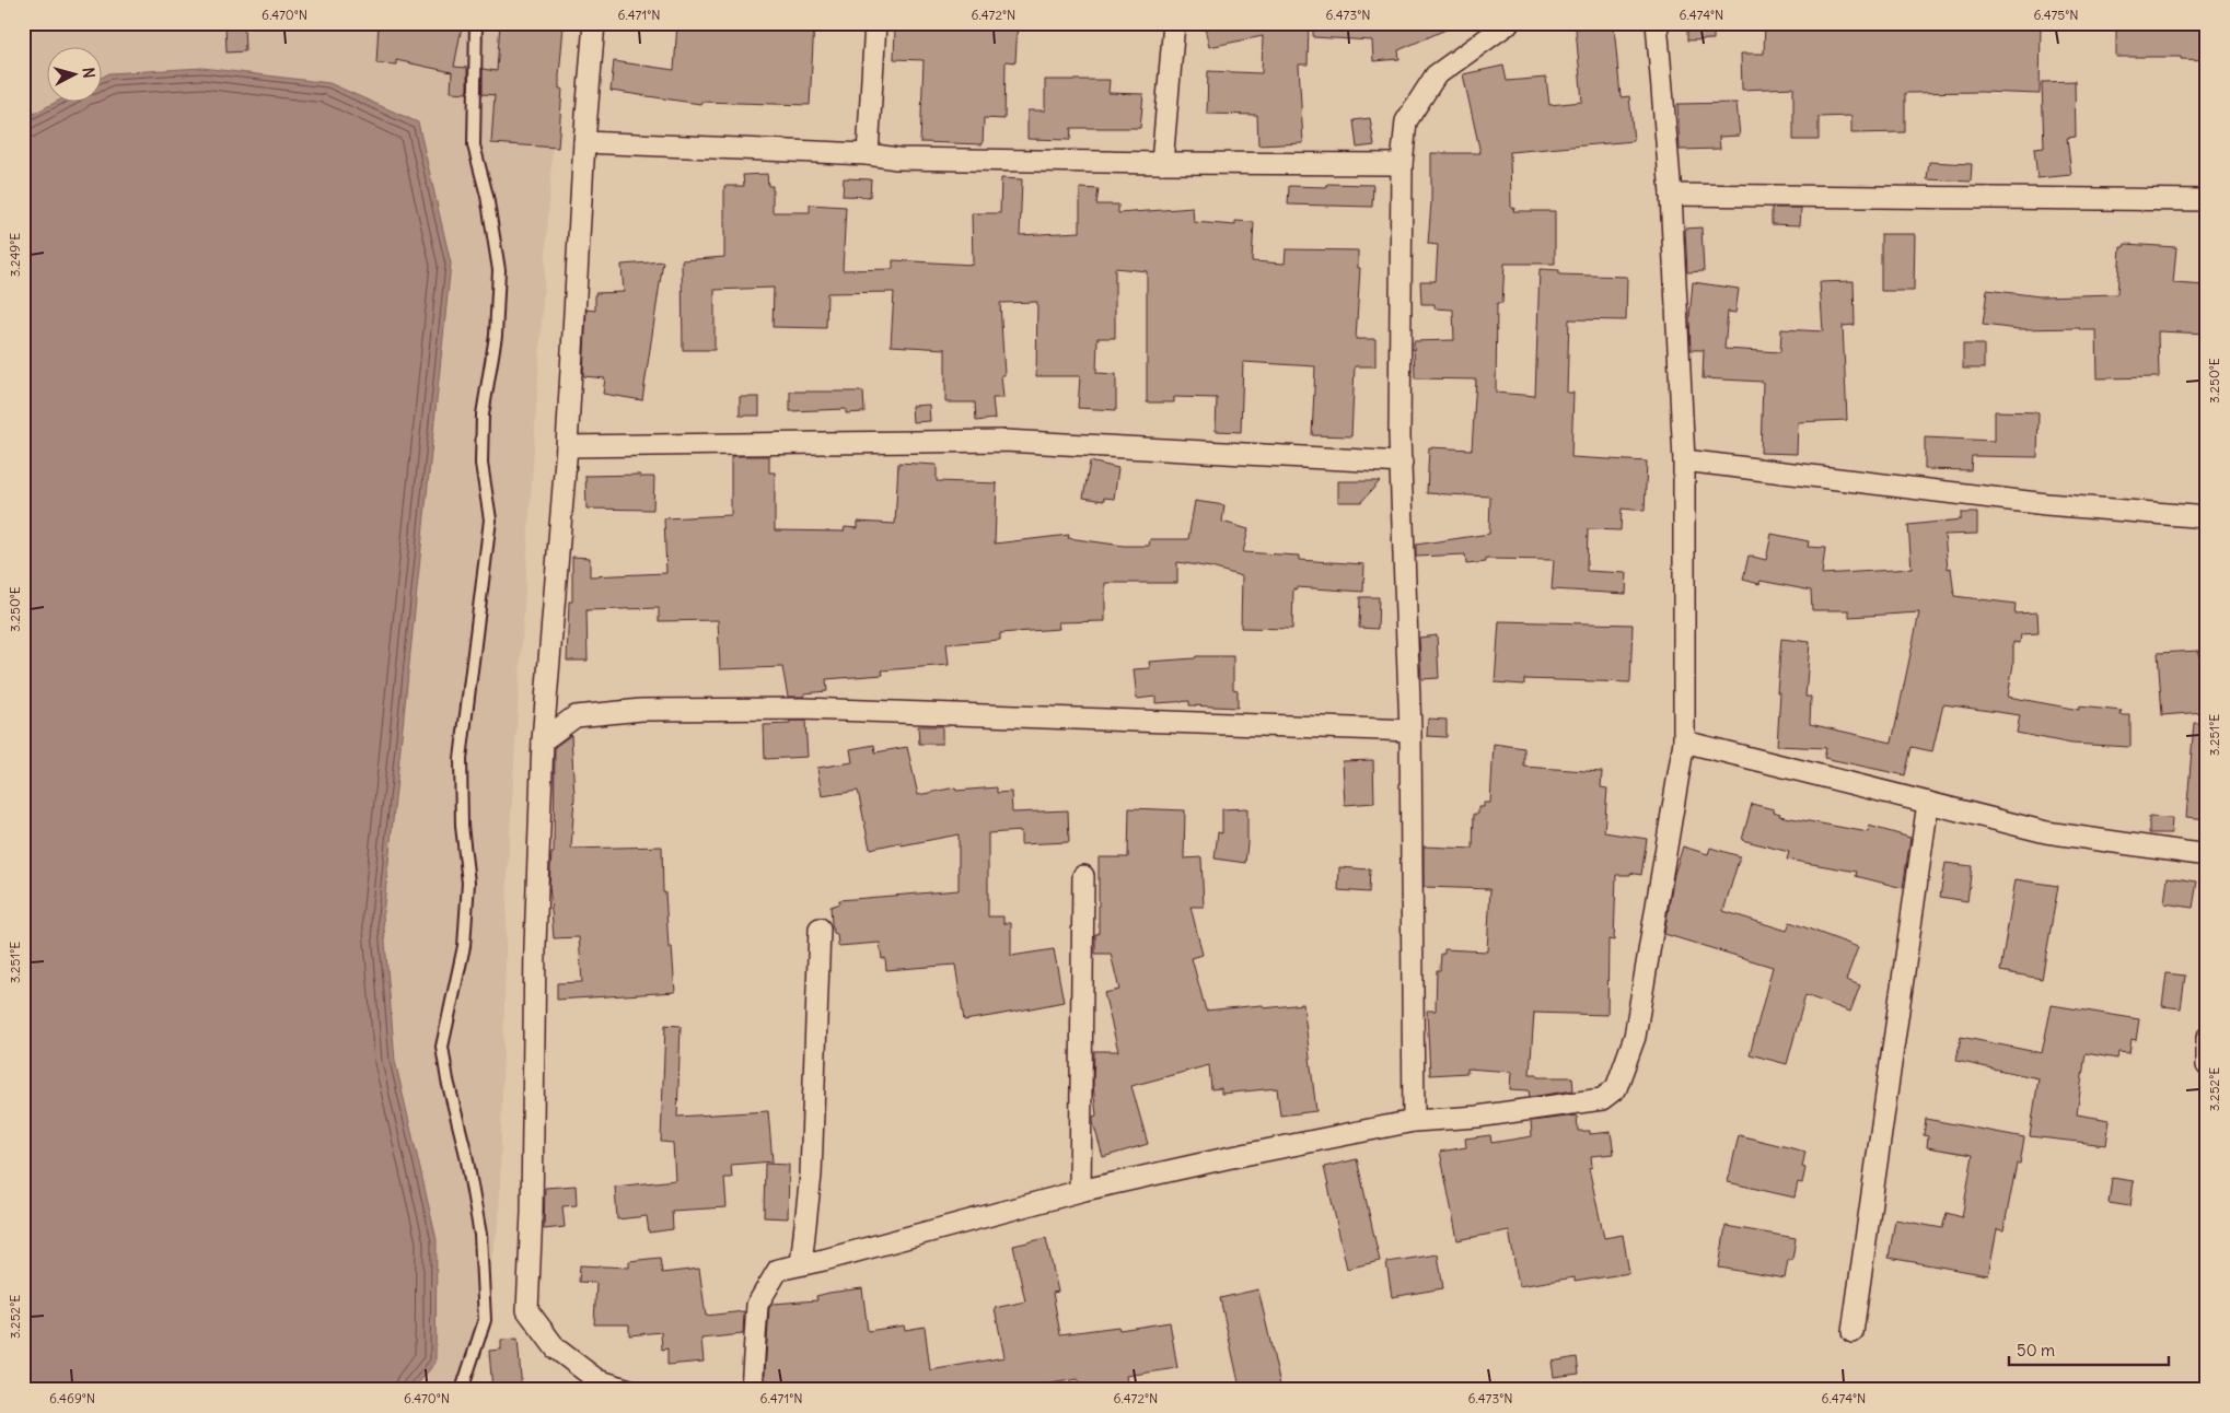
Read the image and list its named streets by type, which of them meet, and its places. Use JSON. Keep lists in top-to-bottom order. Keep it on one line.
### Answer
{"scale_bar":"50 m","north":"right","coordinates":["6.470°N","6.471°N","6.472°N","6.473°N","6.474°N","6.475°N","3.249°E","3.250°E","3.251°E","3.252°E","6.469°N"]}
